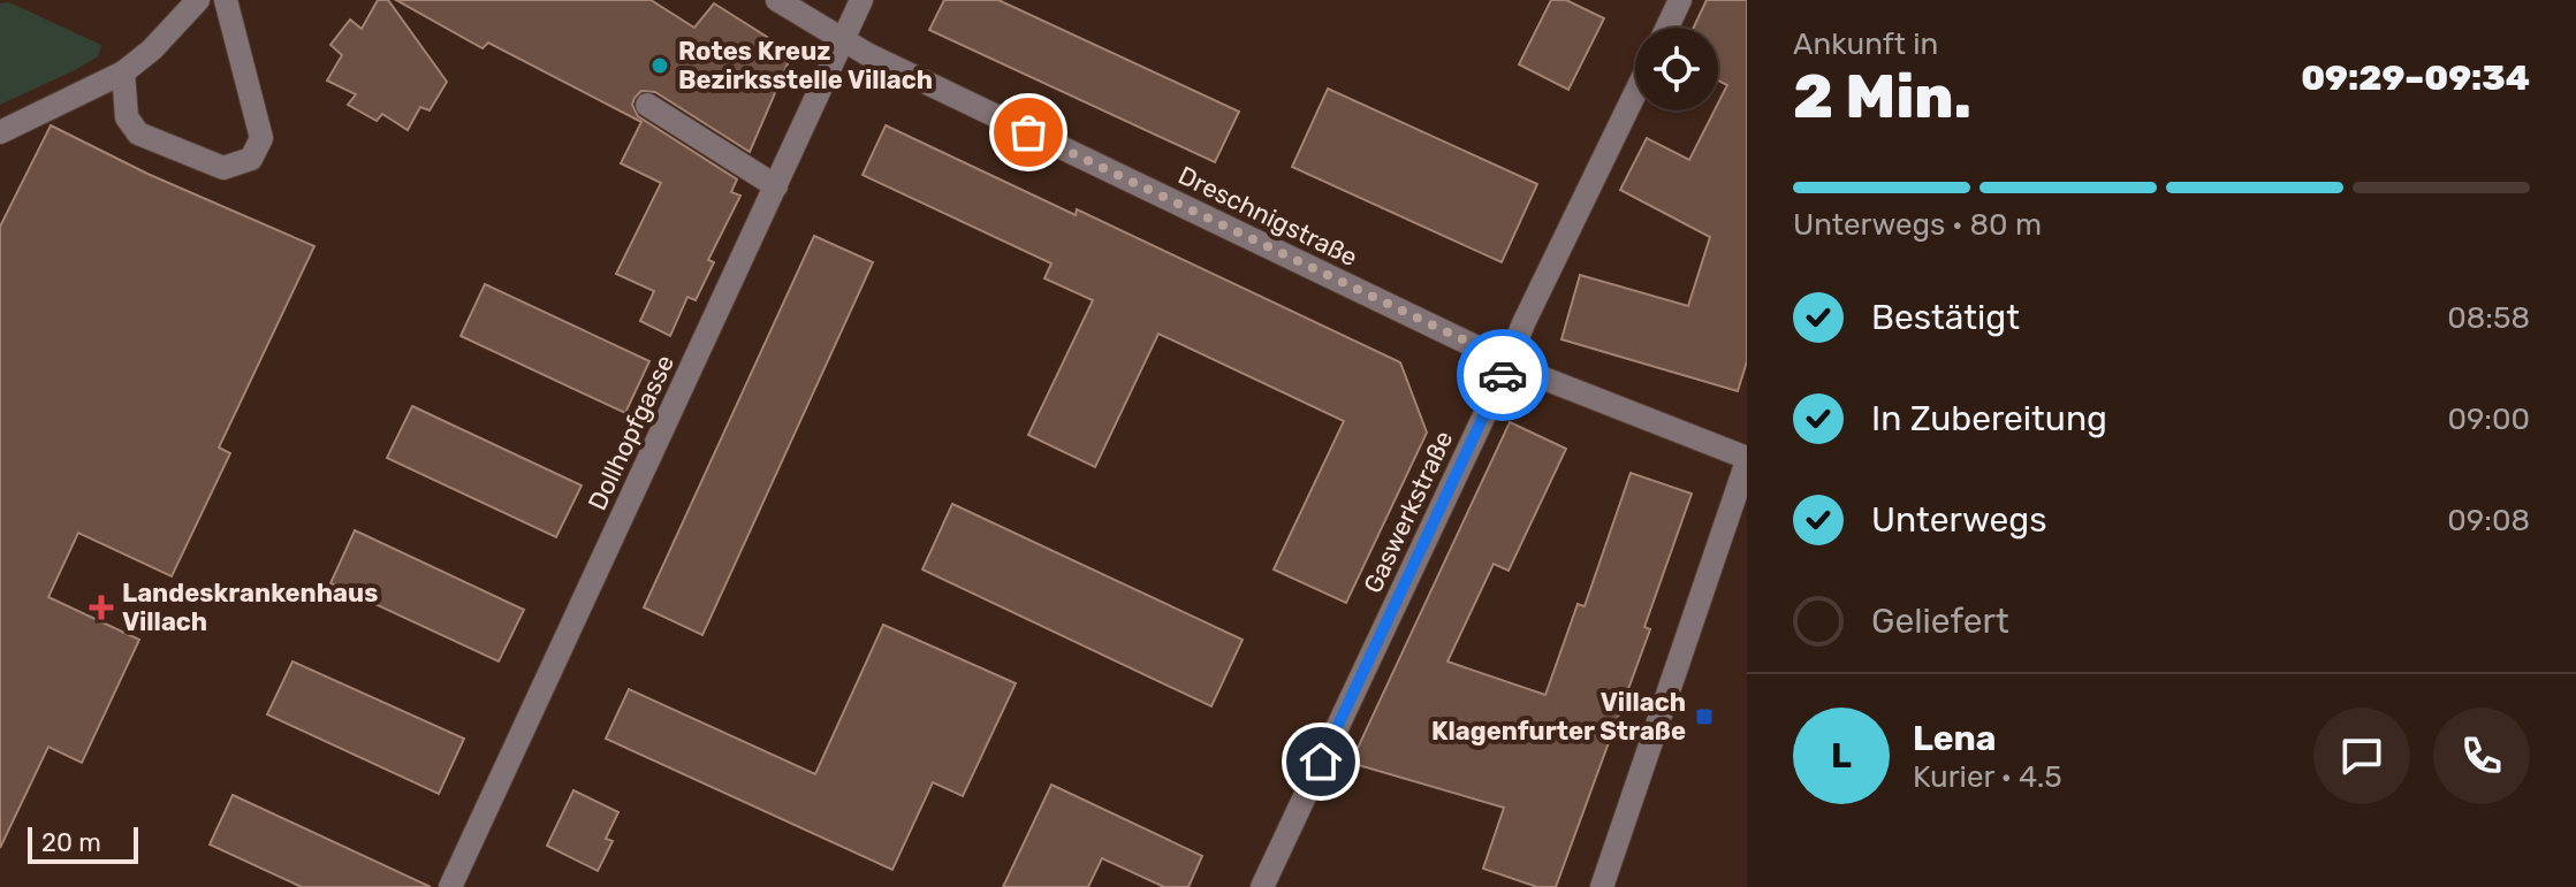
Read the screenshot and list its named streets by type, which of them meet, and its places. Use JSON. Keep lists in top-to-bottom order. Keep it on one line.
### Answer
{"streets":{"street":["Dreschnigstraße","Dollhopfgasse","Gaswerkstraße"]},"crossings":[["Dreschnigstraße","Dollhopfgasse"],["Dreschnigstraße","Gaswerkstraße"]],"places":{"other":["Rotes Kreuz Bezirksstelle Villach"],"health":["Landeskrankenhaus Villach"],"transit":["Villach Klagenfurter Straße"]},"scale_bar":"20 m","page":{"heading":["2 Min.","Ankunft in","09:29–09:34"],"panel":["Lena","Kurier · 4.5"],"bar":"Unterwegs · 80 m","list":[["Bestätigt","08:58"],["In Zubereitung","09:00"],["Unterwegs","09:08"],"Geliefert"],"round":"L","scale":"20 m"}}
